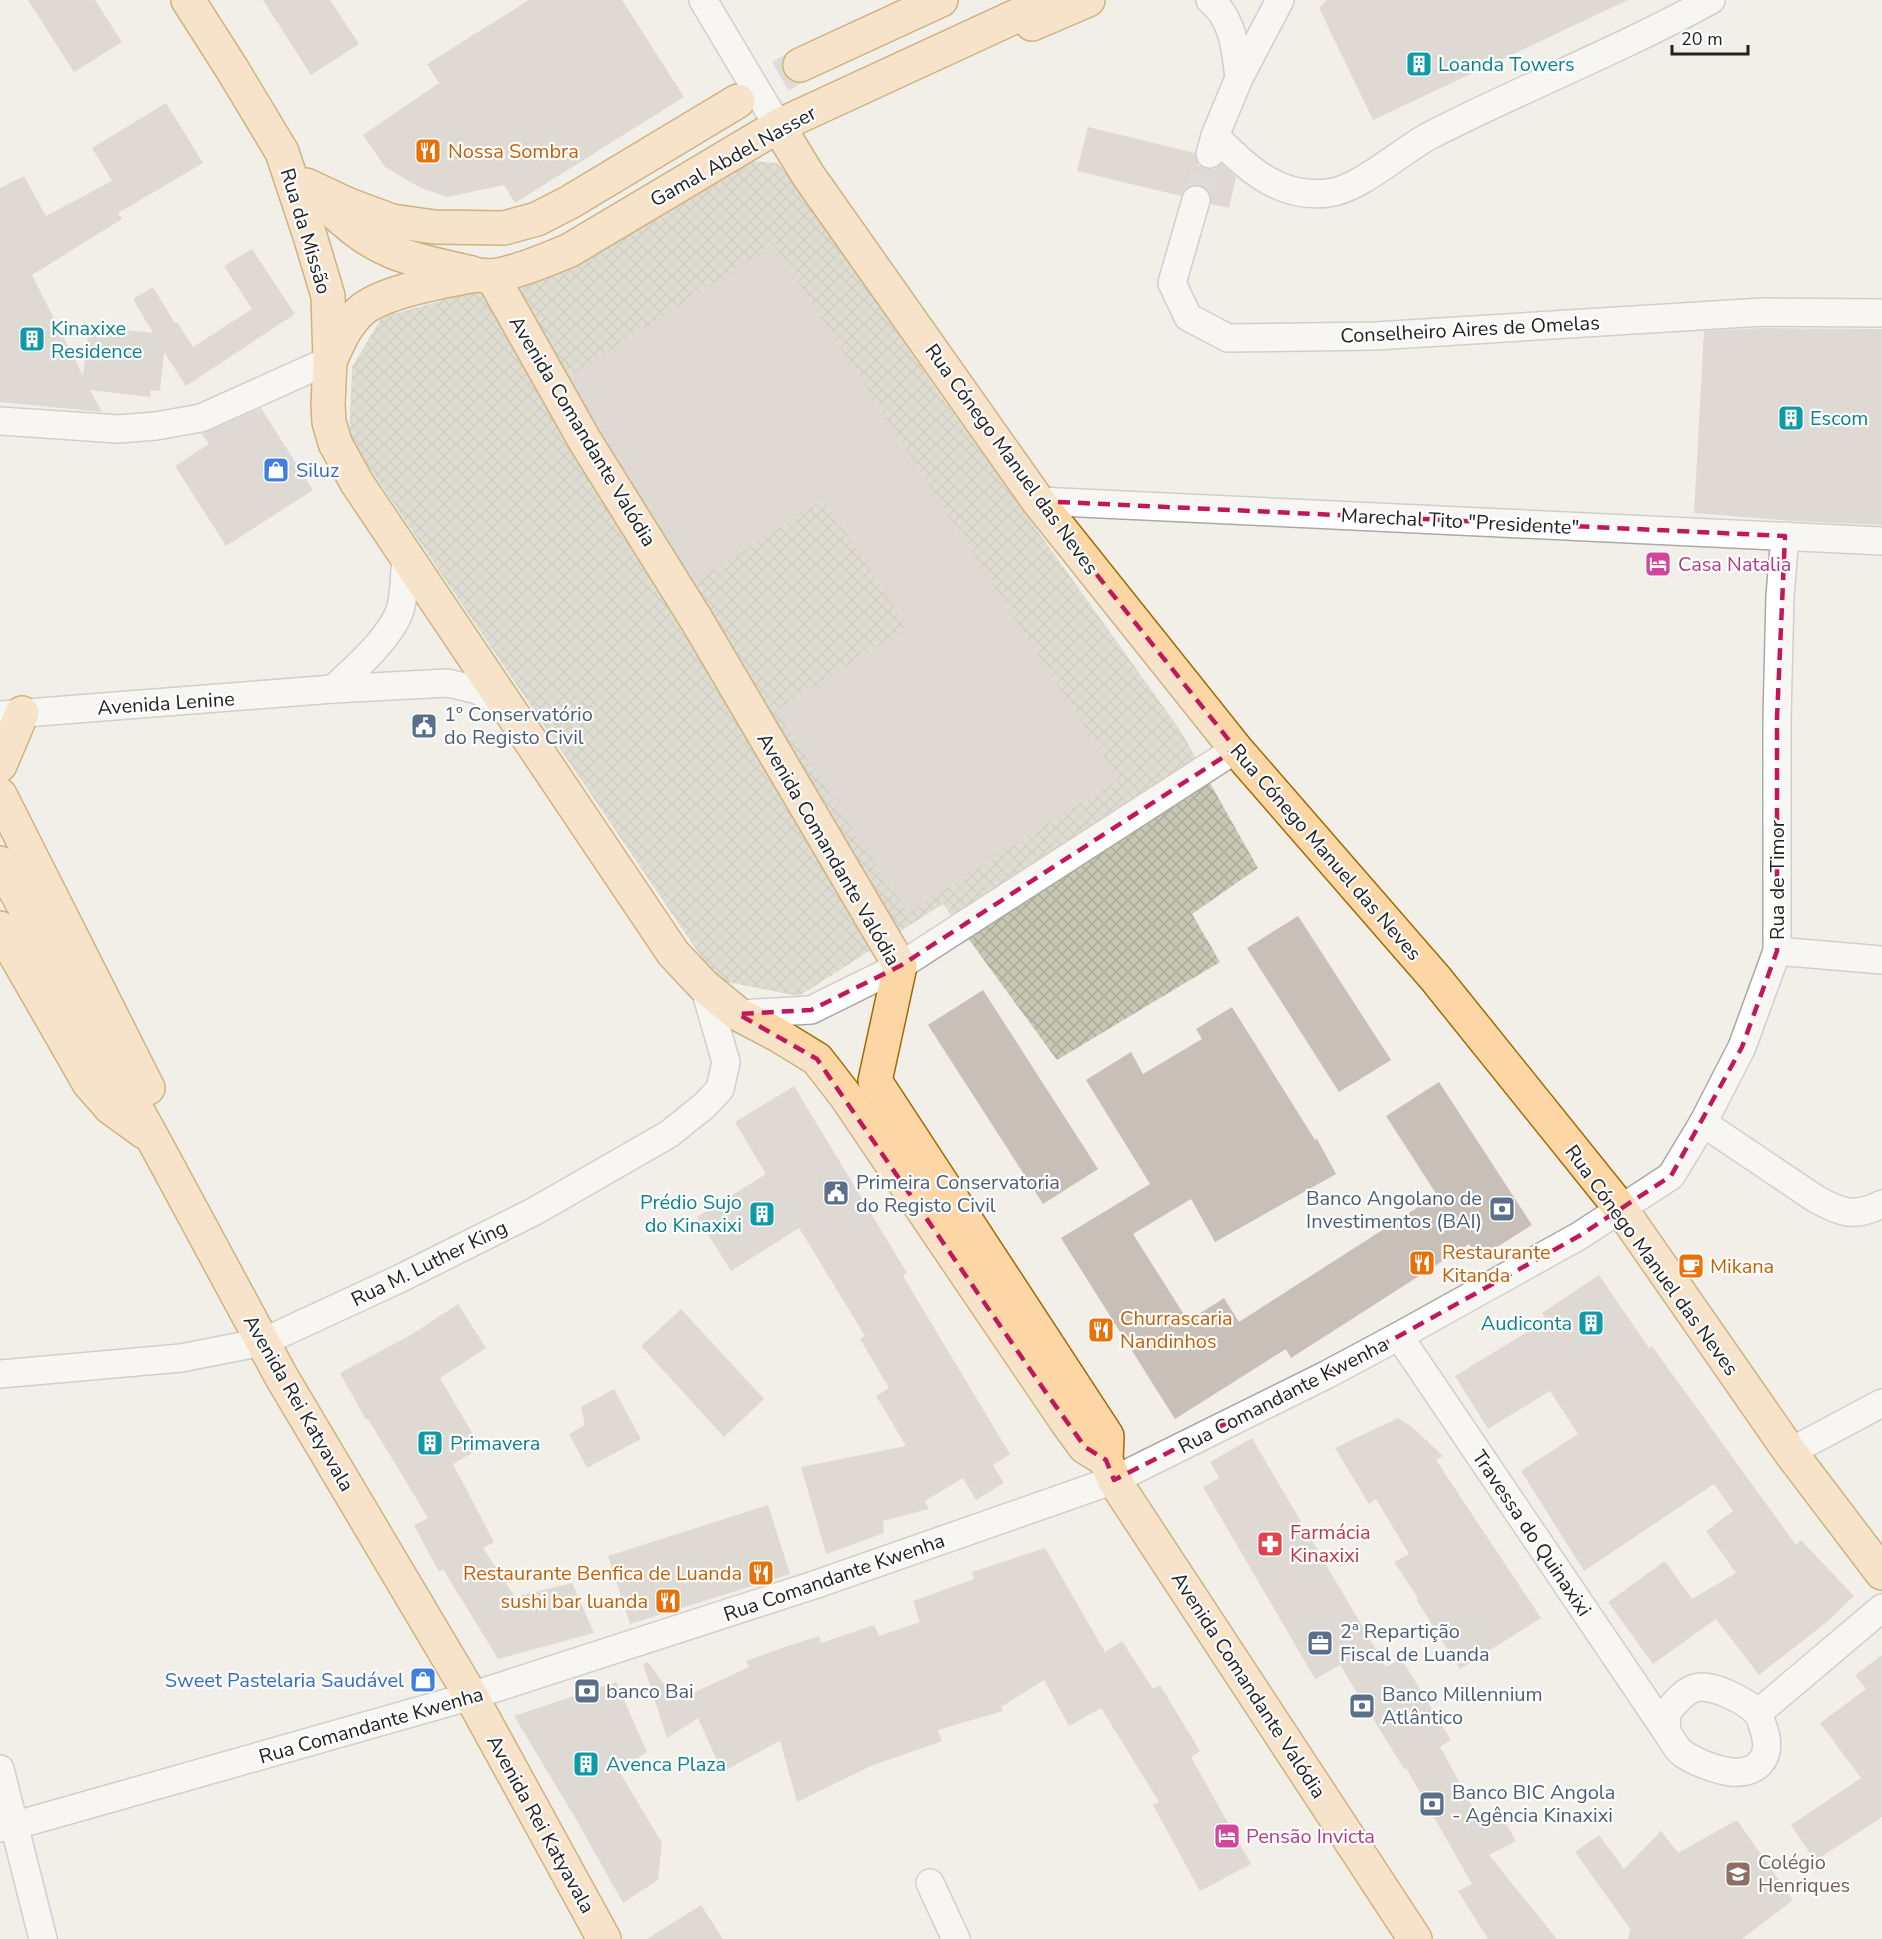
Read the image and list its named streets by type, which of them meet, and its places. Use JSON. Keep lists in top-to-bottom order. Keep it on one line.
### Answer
{"streets":{"main road":["Gamal Abdel Nasser","Rua da Missão","Avenida Comandante Valódia","Rua Cónego Manuel das Neves","Avenida Rei Katyavala"],"street":["Conselheiro Aires de Omelas","Marechal Tito \"Presidente\"","Avenida Lenine","Rua de Timor","Rua M. Luther King","Rua Comandante Kwenha","Travessa do Quinaxixi"]},"crossings":[["Gamal Abdel Nasser","Rua da Missão"],["Gamal Abdel Nasser","Avenida Comandante Valódia"],["Gamal Abdel Nasser","Rua Cónego Manuel das Neves"],["Rua da Missão","Avenida Comandante Valódia"],["Avenida Comandante Valódia","Avenida Lenine"],["Avenida Comandante Valódia","Rua M. Luther King"],["Avenida Comandante Valódia","Rua Comandante Kwenha"],["Rua Cónego Manuel das Neves","Marechal Tito \"Presidente\""],["Rua Cónego Manuel das Neves","Rua de Timor"],["Rua Cónego Manuel das Neves","Rua Comandante Kwenha"],["Marechal Tito \"Presidente\"","Rua de Timor"],["Rua de Timor","Rua Comandante Kwenha"],["Rua M. Luther King","Avenida Rei Katyavala"],["Rua Comandante Kwenha","Avenida Rei Katyavala"],["Rua Comandante Kwenha","Travessa do Quinaxixi"]],"places":{"building":["Loanda Towers","Kinaxixe Residence","Escom","Prédio Sujo do Kinaxixi","Audiconta","Primavera","Avenca Plaza"],"restaurant":["Nossa Sombra","Restaurante Kitanda","Churrascaria Nandinhos","Restaurante Benfica de Luanda","sushi bar luanda"],"shop":["Siluz","Sweet Pastelaria Saudável"],"hotel":["Casa Natalia","Pensão Invicta"],"public building":["1º Conservatório do Registo Civil","Primeira Conservatoria do Registo Civil"],"bank":["Banco Angolano de Investimentos (BAI)","banco Bai","Banco Millennium Atlântico","Banco BIC Angola - Agência Kinaxixi"],"cafe":["Mikana"],"pharmacy":["Farmácia Kinaxixi"],"office":["2ª Repartição Fiscal de Luanda"],"school or university":["Colégio Henriques"]},"scale_bar":"20 m"}
